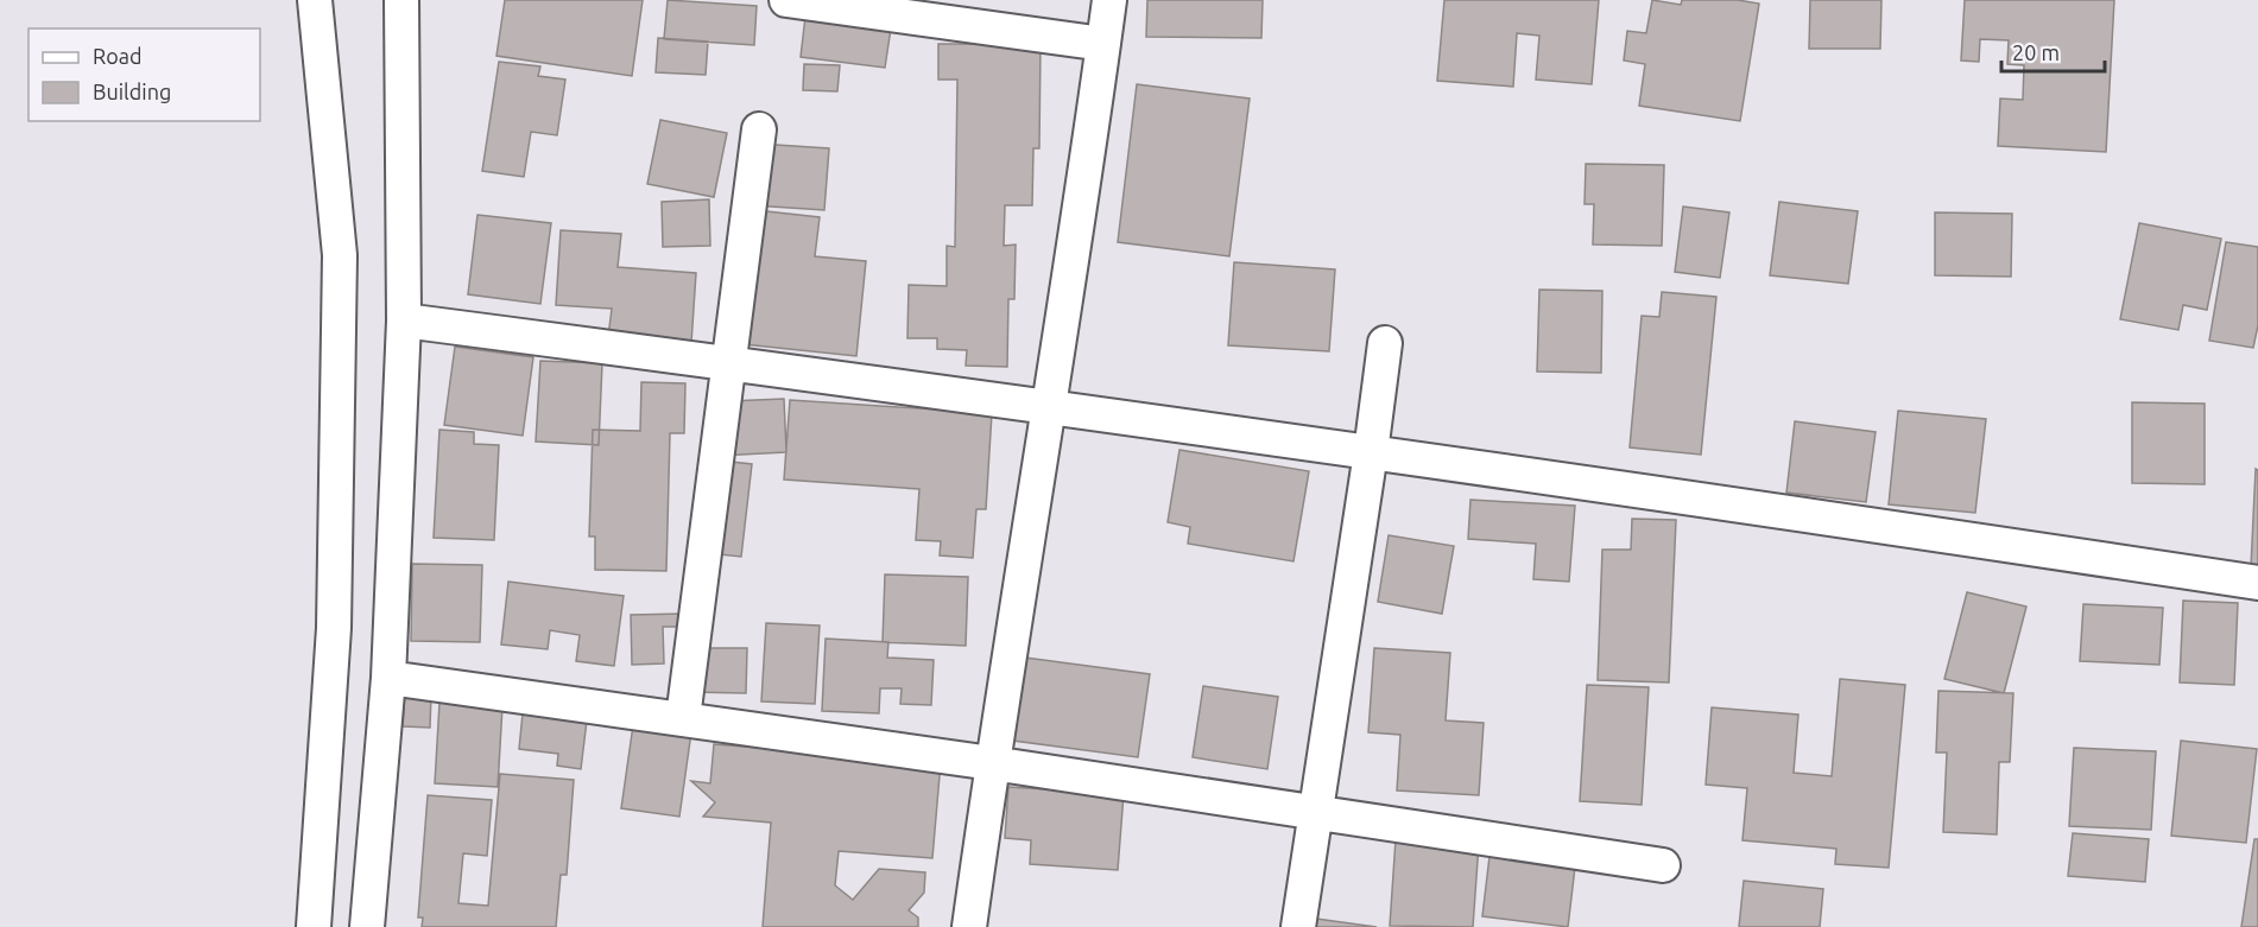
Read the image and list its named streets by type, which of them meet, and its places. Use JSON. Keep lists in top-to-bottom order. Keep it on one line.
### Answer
{"legend":["Road","Building"],"scale_bar":"20 m"}
